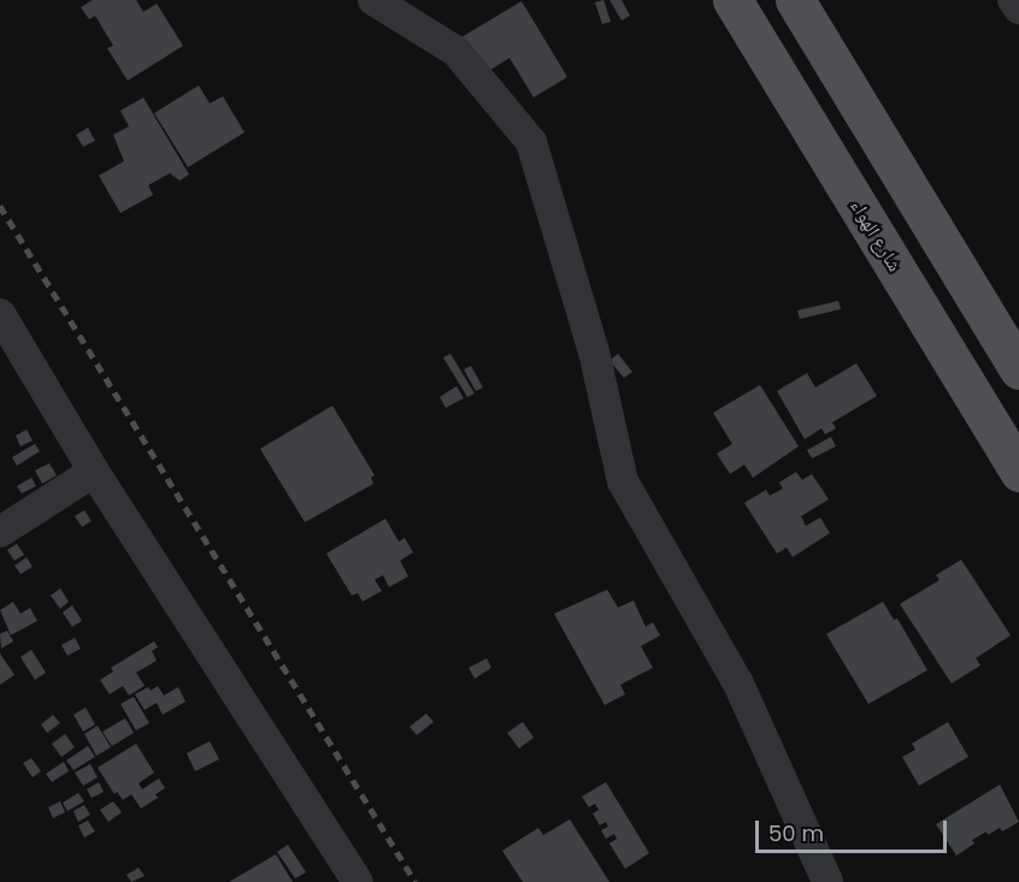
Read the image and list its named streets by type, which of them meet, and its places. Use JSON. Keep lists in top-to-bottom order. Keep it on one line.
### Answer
{"streets":{"main road":["شارع الهواء"]},"scale_bar":"50 m"}
